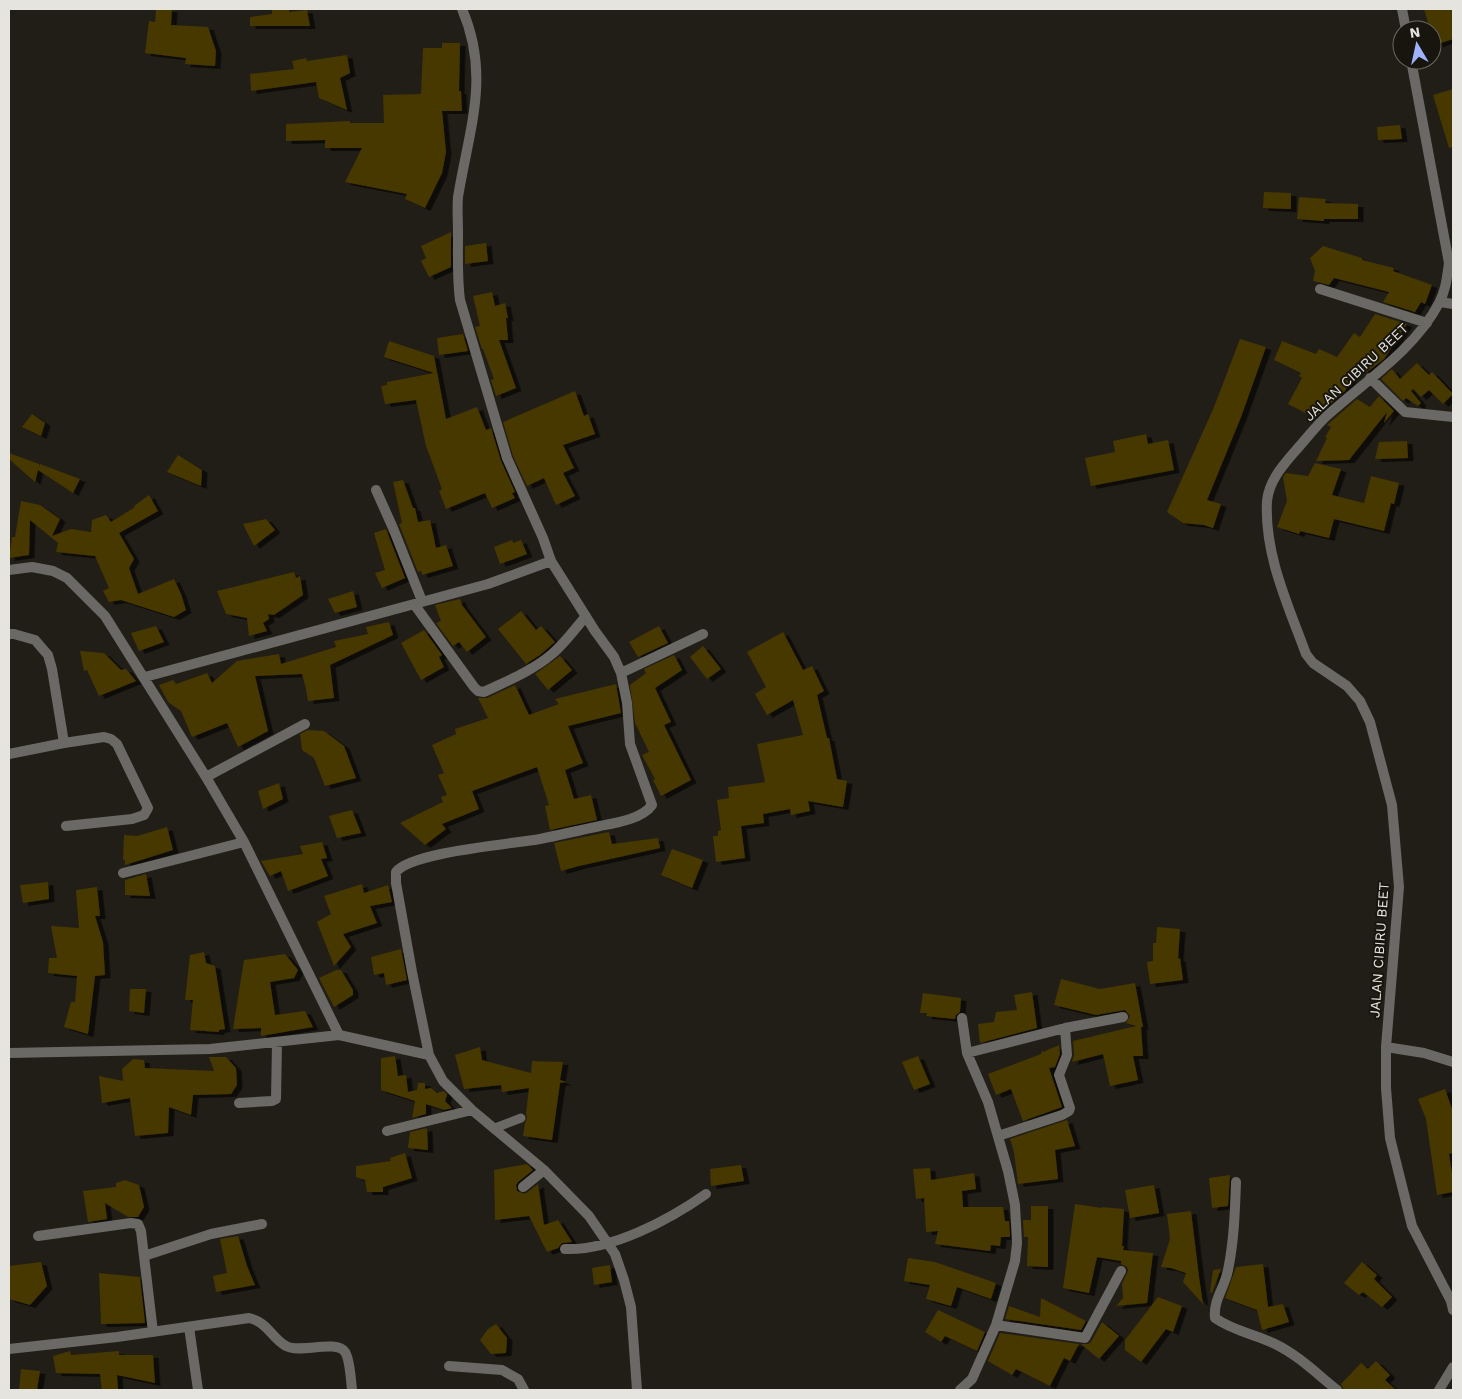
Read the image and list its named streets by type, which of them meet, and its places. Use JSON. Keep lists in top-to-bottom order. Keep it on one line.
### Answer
{"streets":{"street":["JALAN CIBIRU BEET"]},"north":"top"}
